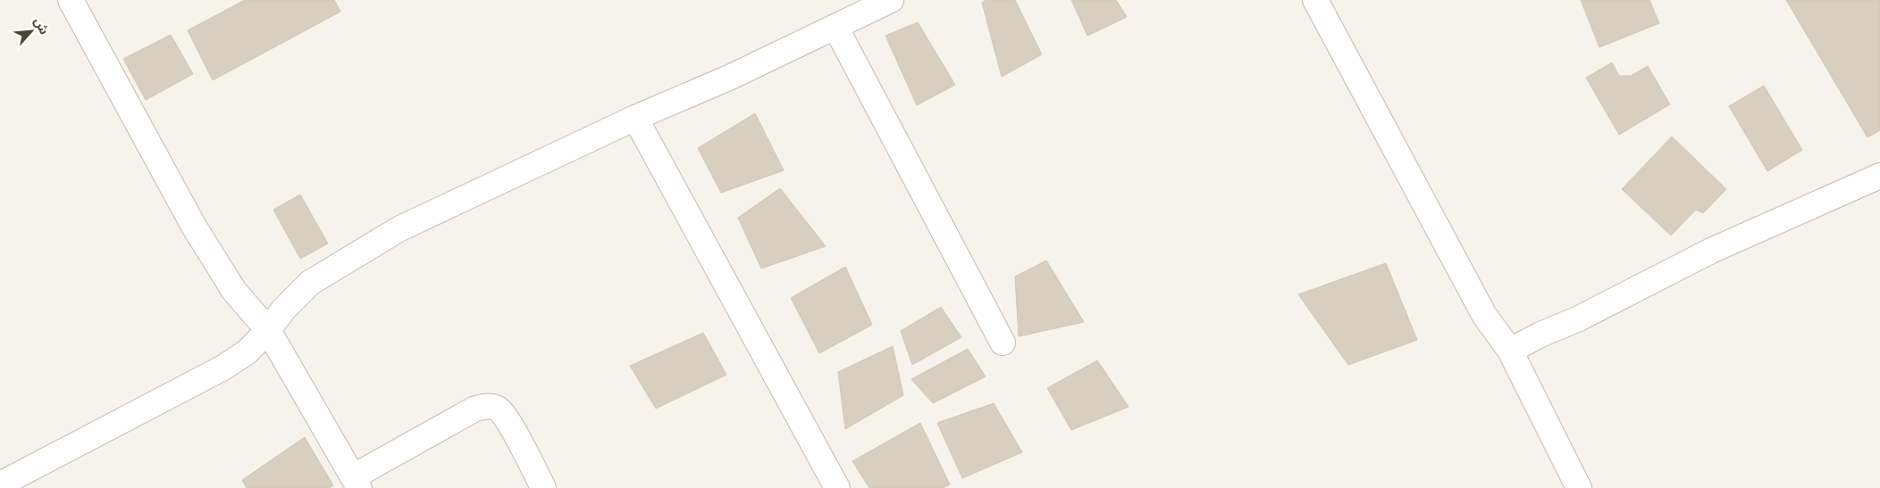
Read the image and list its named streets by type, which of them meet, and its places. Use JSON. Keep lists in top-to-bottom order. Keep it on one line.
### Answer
{"north":"top right"}
